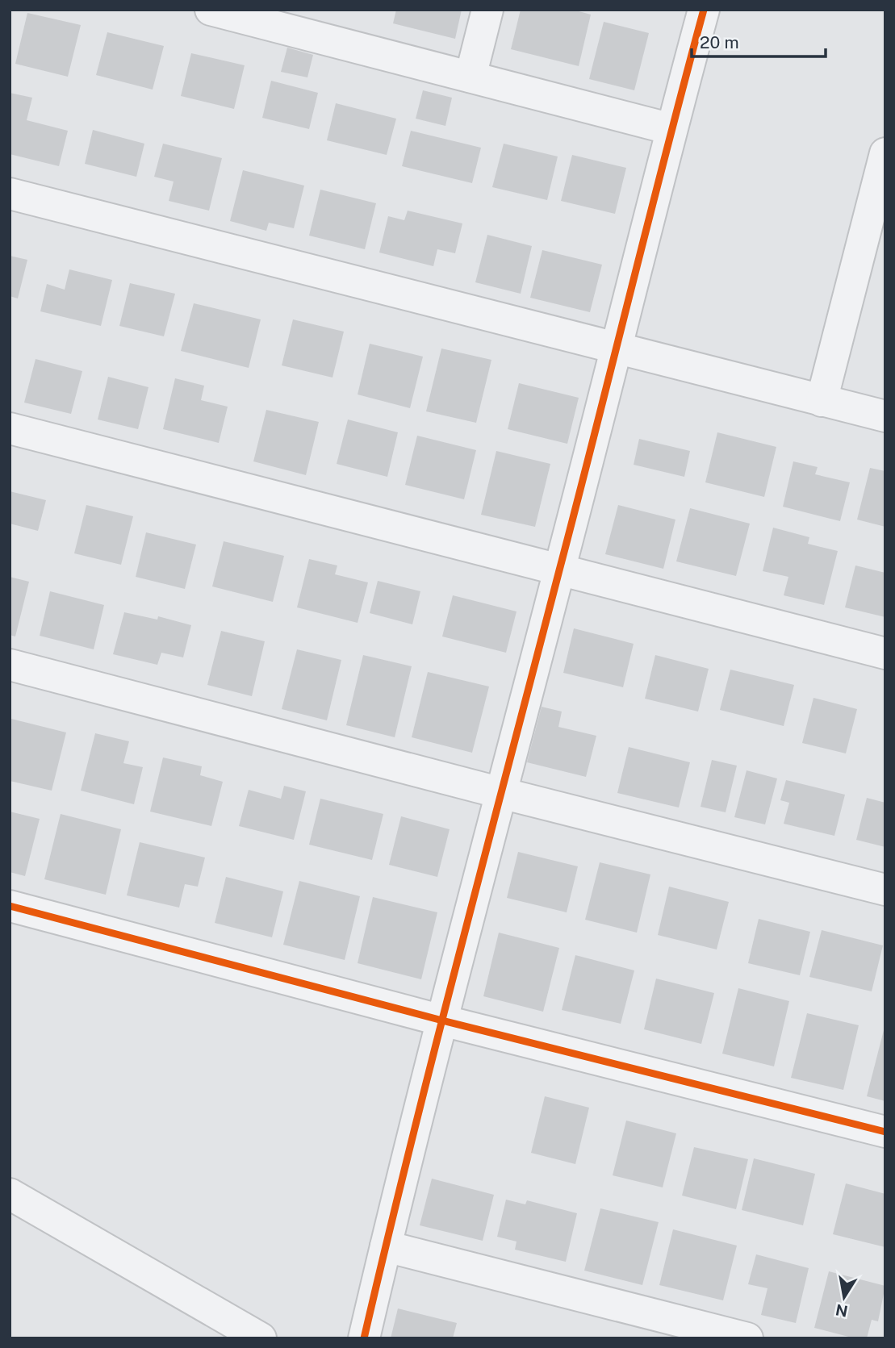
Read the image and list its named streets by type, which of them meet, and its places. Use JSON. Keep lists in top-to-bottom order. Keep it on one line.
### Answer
{"scale_bar":"20 m","north":"bottom"}
